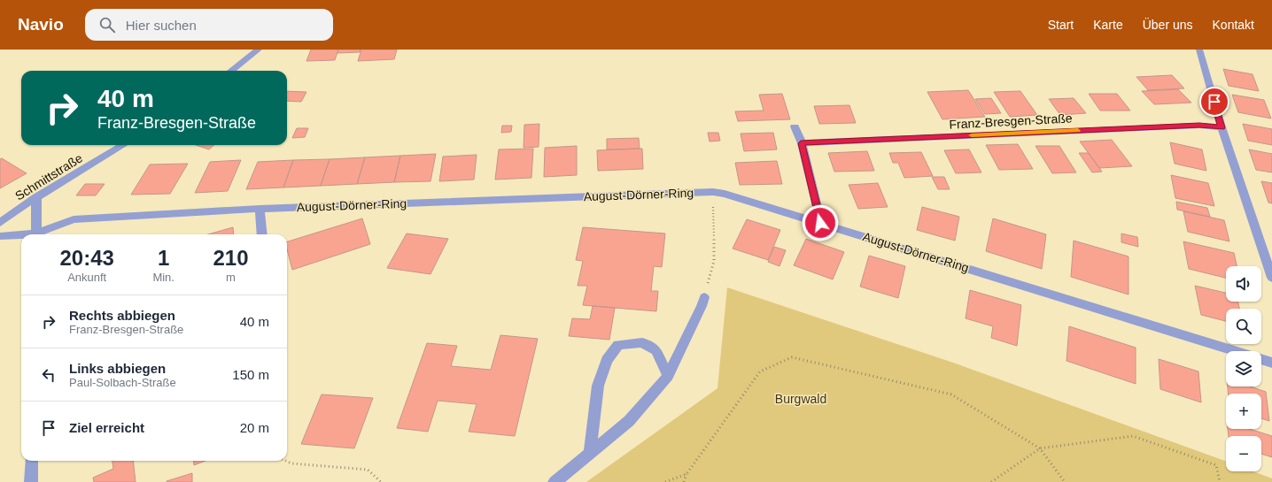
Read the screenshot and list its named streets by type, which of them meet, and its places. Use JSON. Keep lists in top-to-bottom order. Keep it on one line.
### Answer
{"streets":{"street":["Franz-Bresgen-Straße","Schmittstraße","August-Dörner-Ring"]},"parks":["Burgwald"],"page":{"header":"Navio","search":"Hier suchen","nav":["Start","Karte","Über uns","Kontakt"],"turn":["40 m","Franz-Bresgen-Straße"],"eta":["20:43","Ankunft","1","Min.","210","m"],"map_buttons":["+","−"],"list":[{"name":"Rechts abbiegen","note":"Franz-Bresgen-Straße","value":"40 m"},{"name":"Links abbiegen","note":"Paul-Solbach-Straße","value":"150 m"},{"name":"Ziel erreicht","value":"20 m"}]}}
